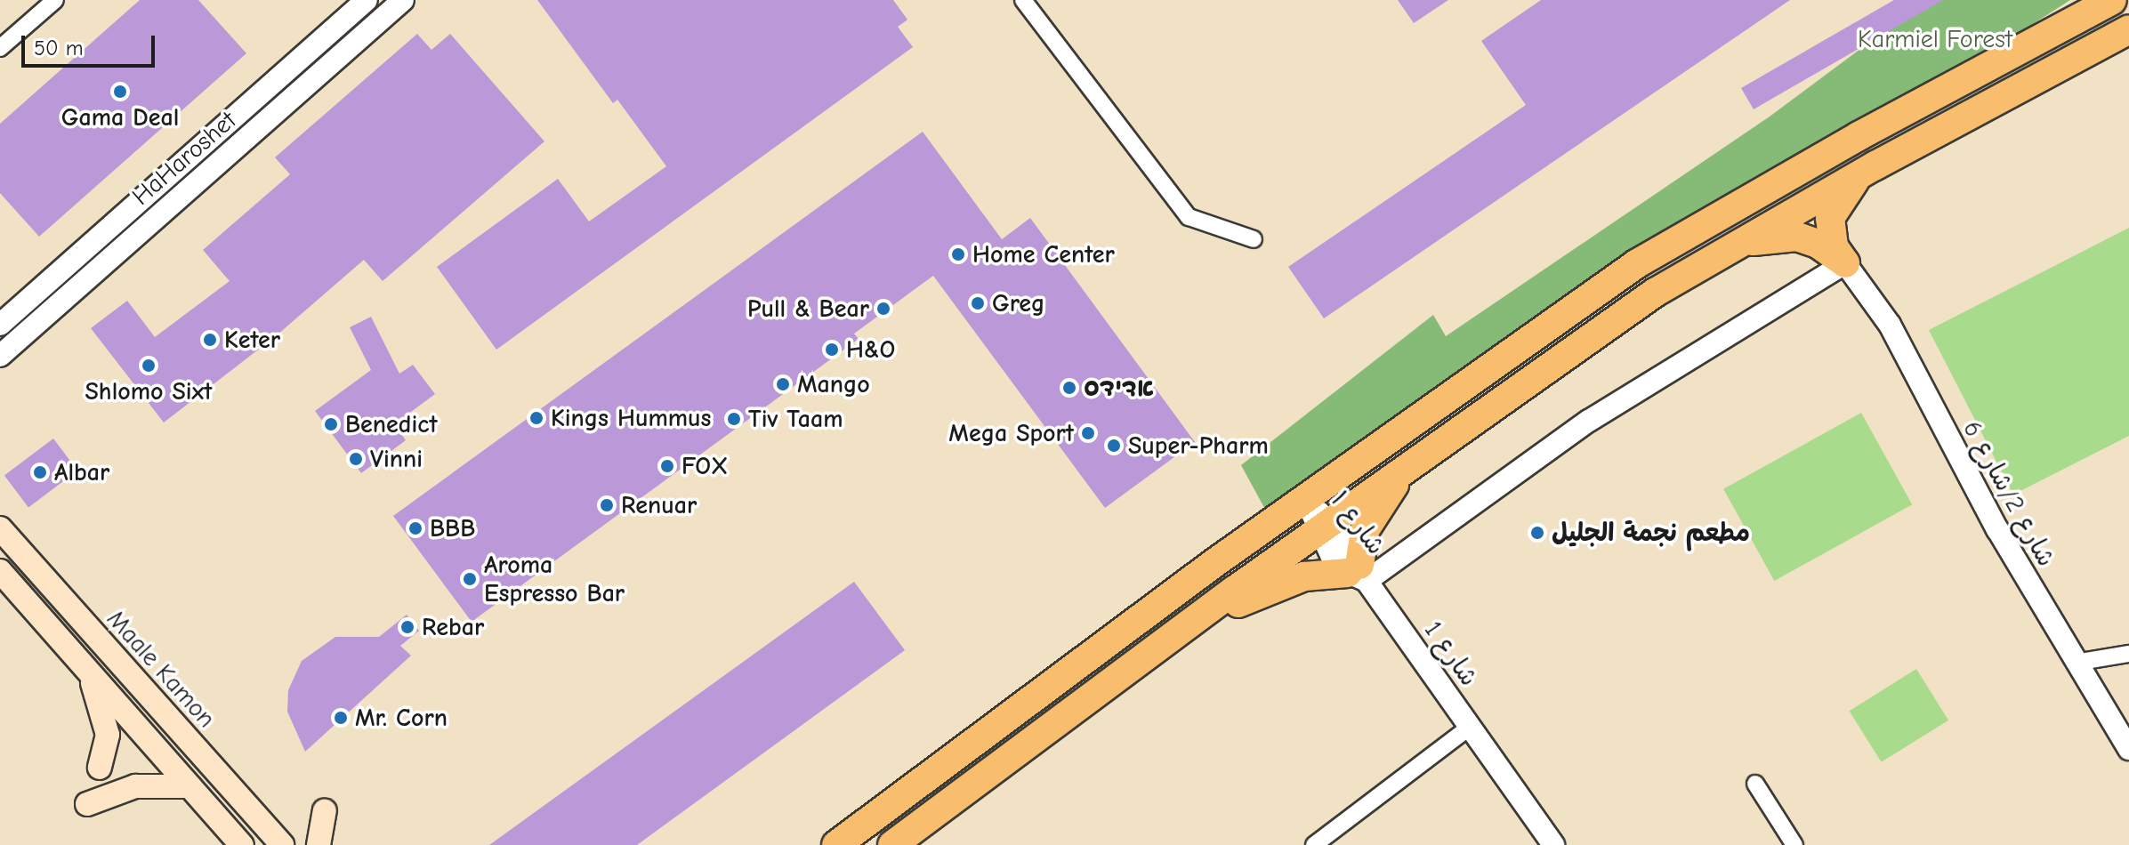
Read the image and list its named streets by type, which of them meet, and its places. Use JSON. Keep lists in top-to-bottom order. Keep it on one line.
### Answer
{"streets":{"main road":["Maale Kamon"],"street":["HaHaroshet","شارع 2/شارع 6","شارع 1"]},"parks":["Karmiel Forest"],"places":["Gama Deal","Home Center","Greg","Pull & Bear","Keter","H&O","Shlomo Sixt","Mango","אדידס","Kings Hummus","Tiv Taam","Benedict","Mega Sport","Super-Pharm","Vinni","FOX","Albar","Renuar","BBB","مطعم نجمة الجليل","Aroma Espresso Bar","Rebar","Mr. Corn"],"scale_bar":"50 m"}
